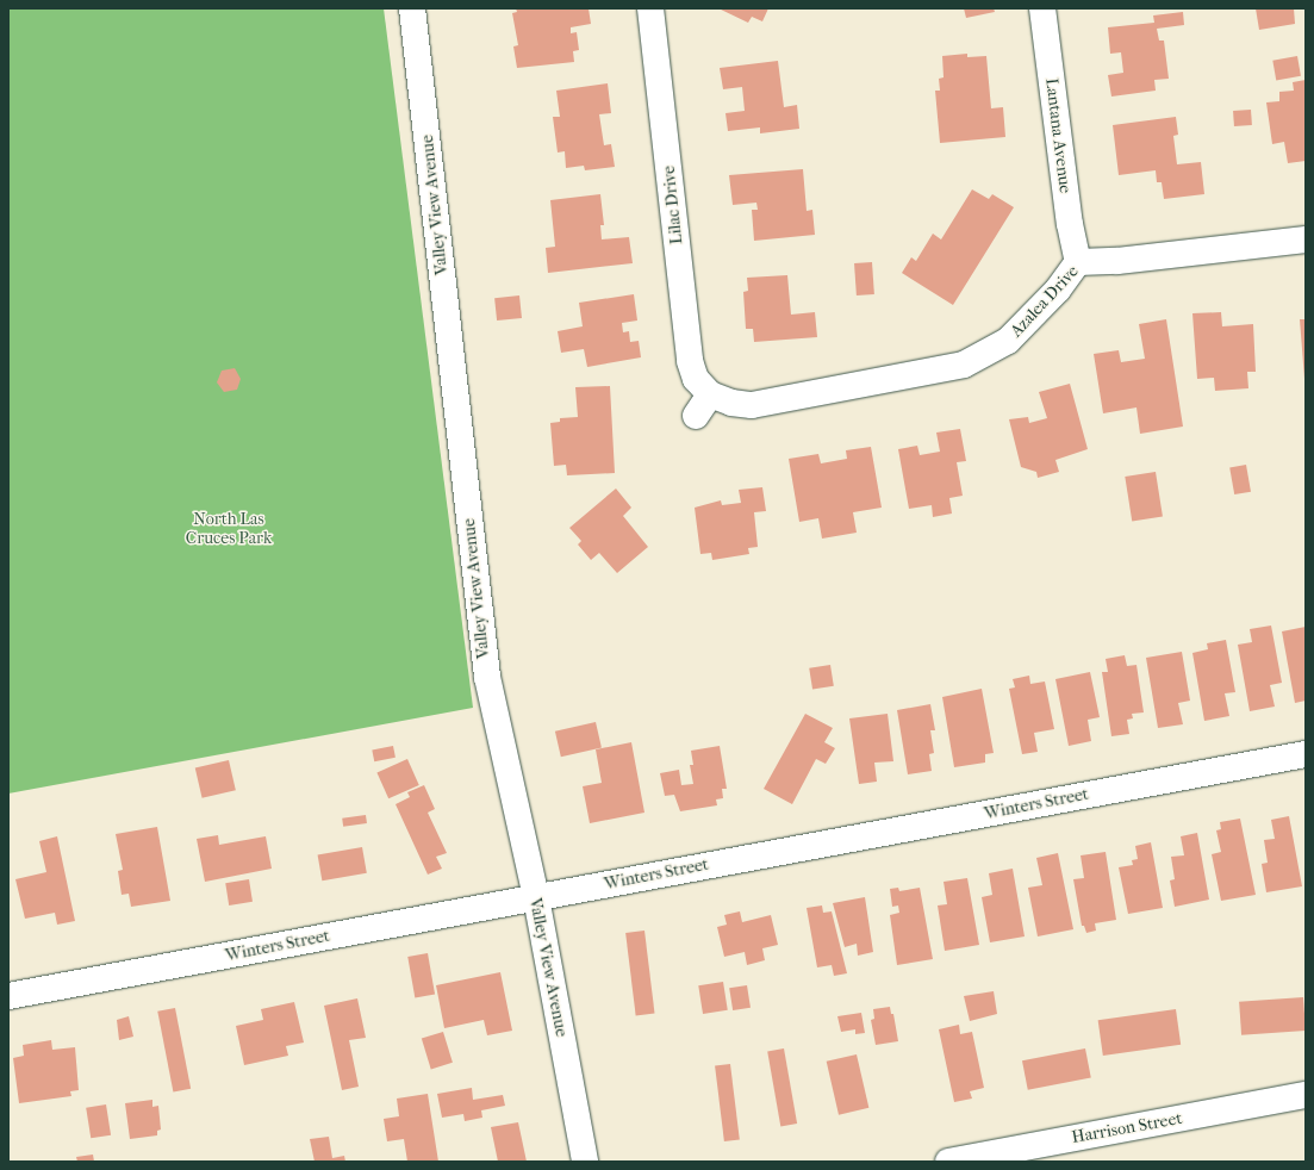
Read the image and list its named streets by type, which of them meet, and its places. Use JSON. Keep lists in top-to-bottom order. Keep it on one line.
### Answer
{"streets":{"street":["Lantana Avenue","Valley View Avenue","Lilac Drive","Azalea Drive","Winters Street","Harrison Street"]},"crossings":[["Lantana Avenue","Azalea Drive"],["Valley View Avenue","Winters Street"],["Lilac Drive","Azalea Drive"]],"parks":["North Las Cruces Park"]}
